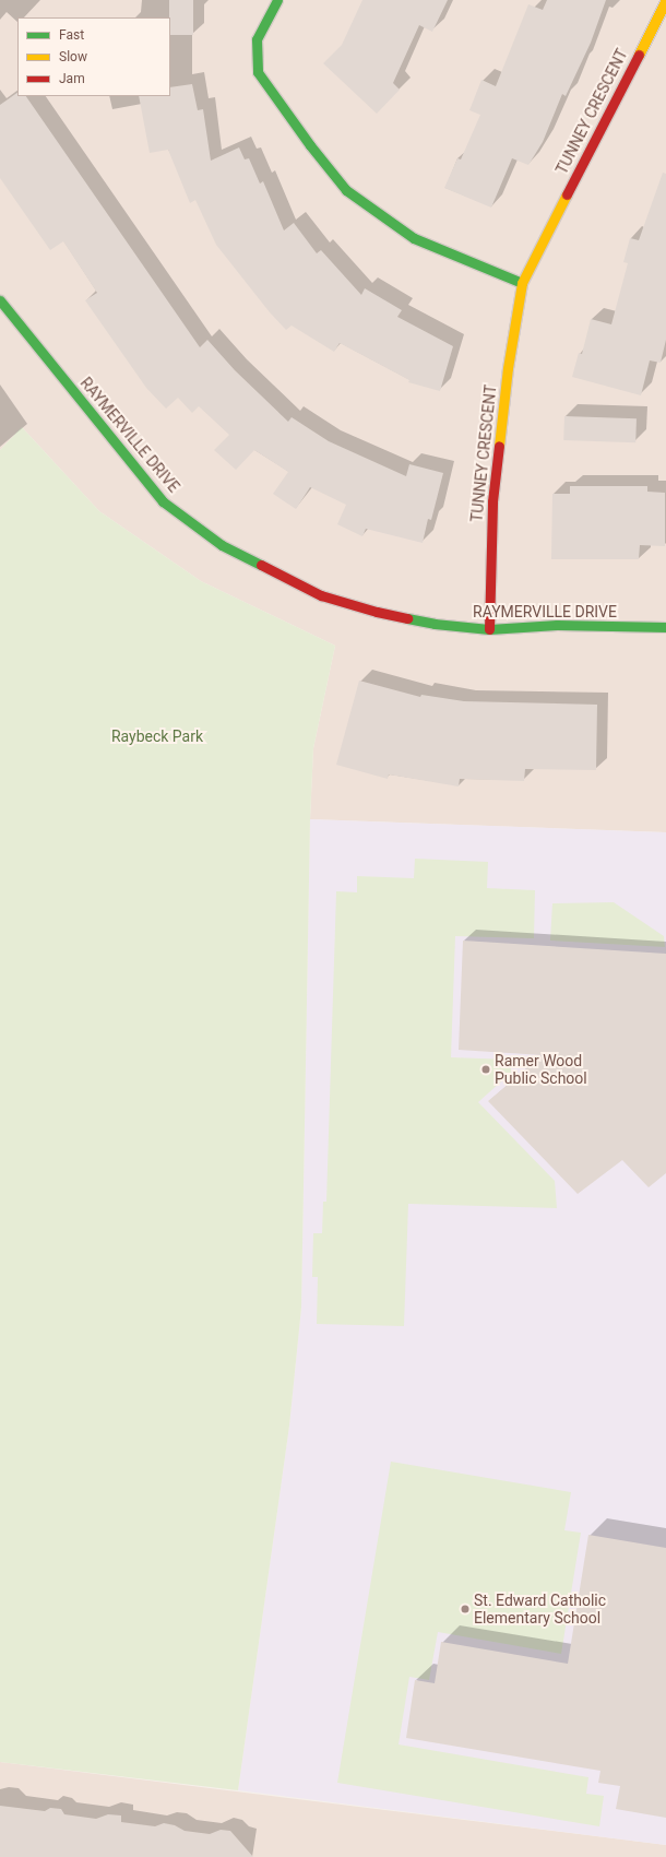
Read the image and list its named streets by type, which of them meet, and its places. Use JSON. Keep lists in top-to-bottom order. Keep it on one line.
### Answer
{"streets":{"street":["TUNNEY CRESCENT","RAYMERVILLE DRIVE"]},"crossings":[["TUNNEY CRESCENT","RAYMERVILLE DRIVE"]],"parks":["Raybeck Park"],"places":["Ramer Wood Public School","St. Edward Catholic Elementary School"],"legend":["Fast","Slow","Jam"]}
